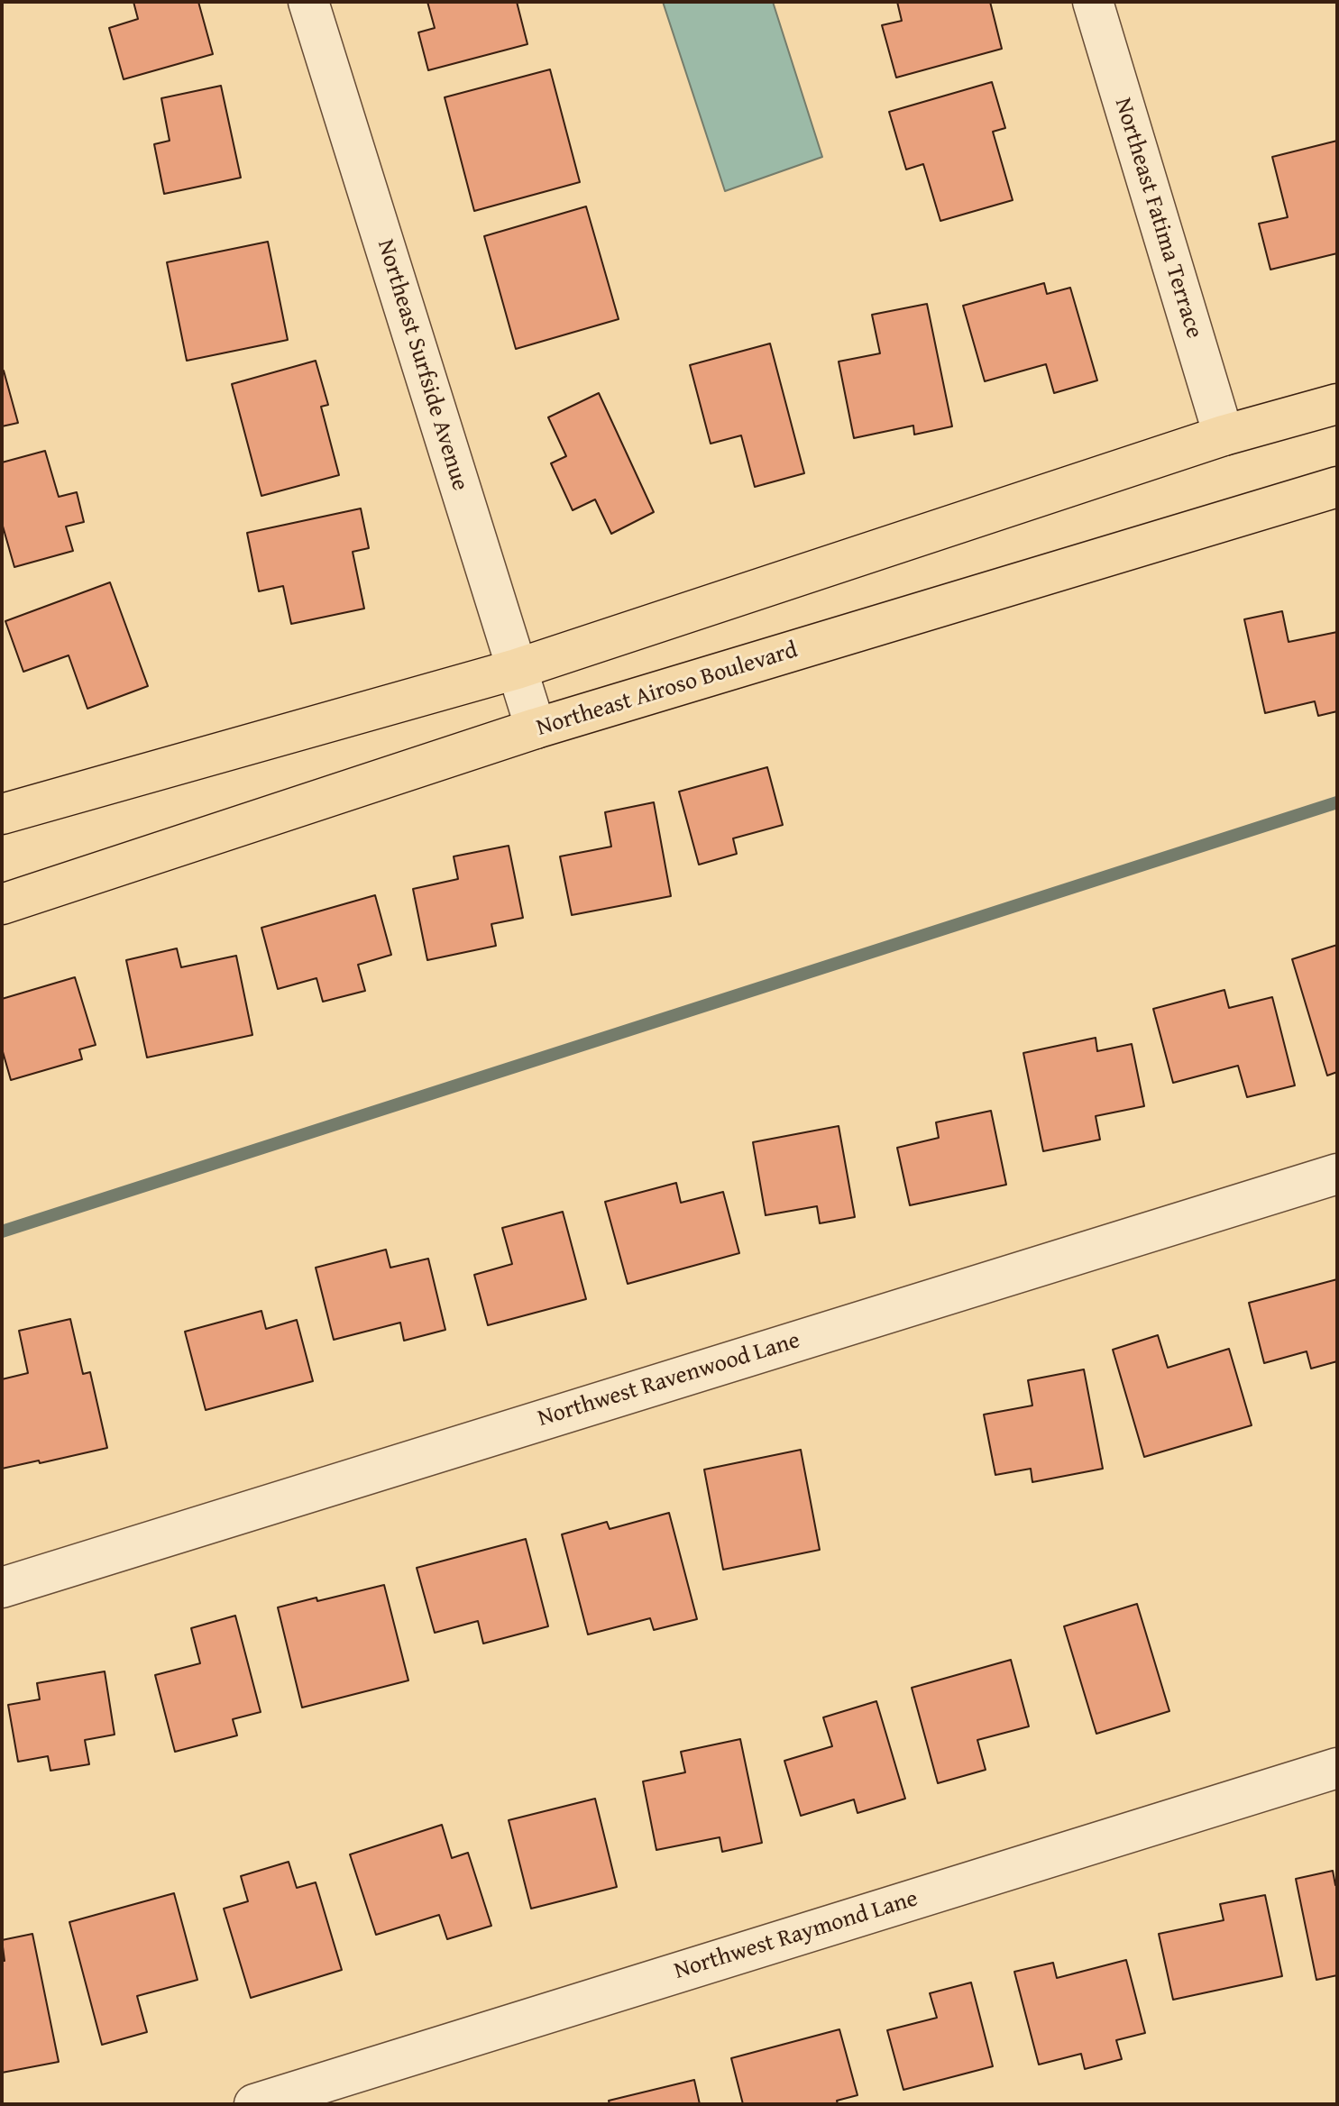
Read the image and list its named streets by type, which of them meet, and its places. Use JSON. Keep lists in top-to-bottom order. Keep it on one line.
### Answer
{"streets":{"main road":["Northeast Airoso Boulevard"],"street":["Northeast Fatima Terrace","Northeast Surfside Avenue","Northwest Ravenwood Lane","Northwest Raymond Lane"]},"crossings":[["Northeast Surfside Avenue","Northeast Airoso Boulevard"]]}
